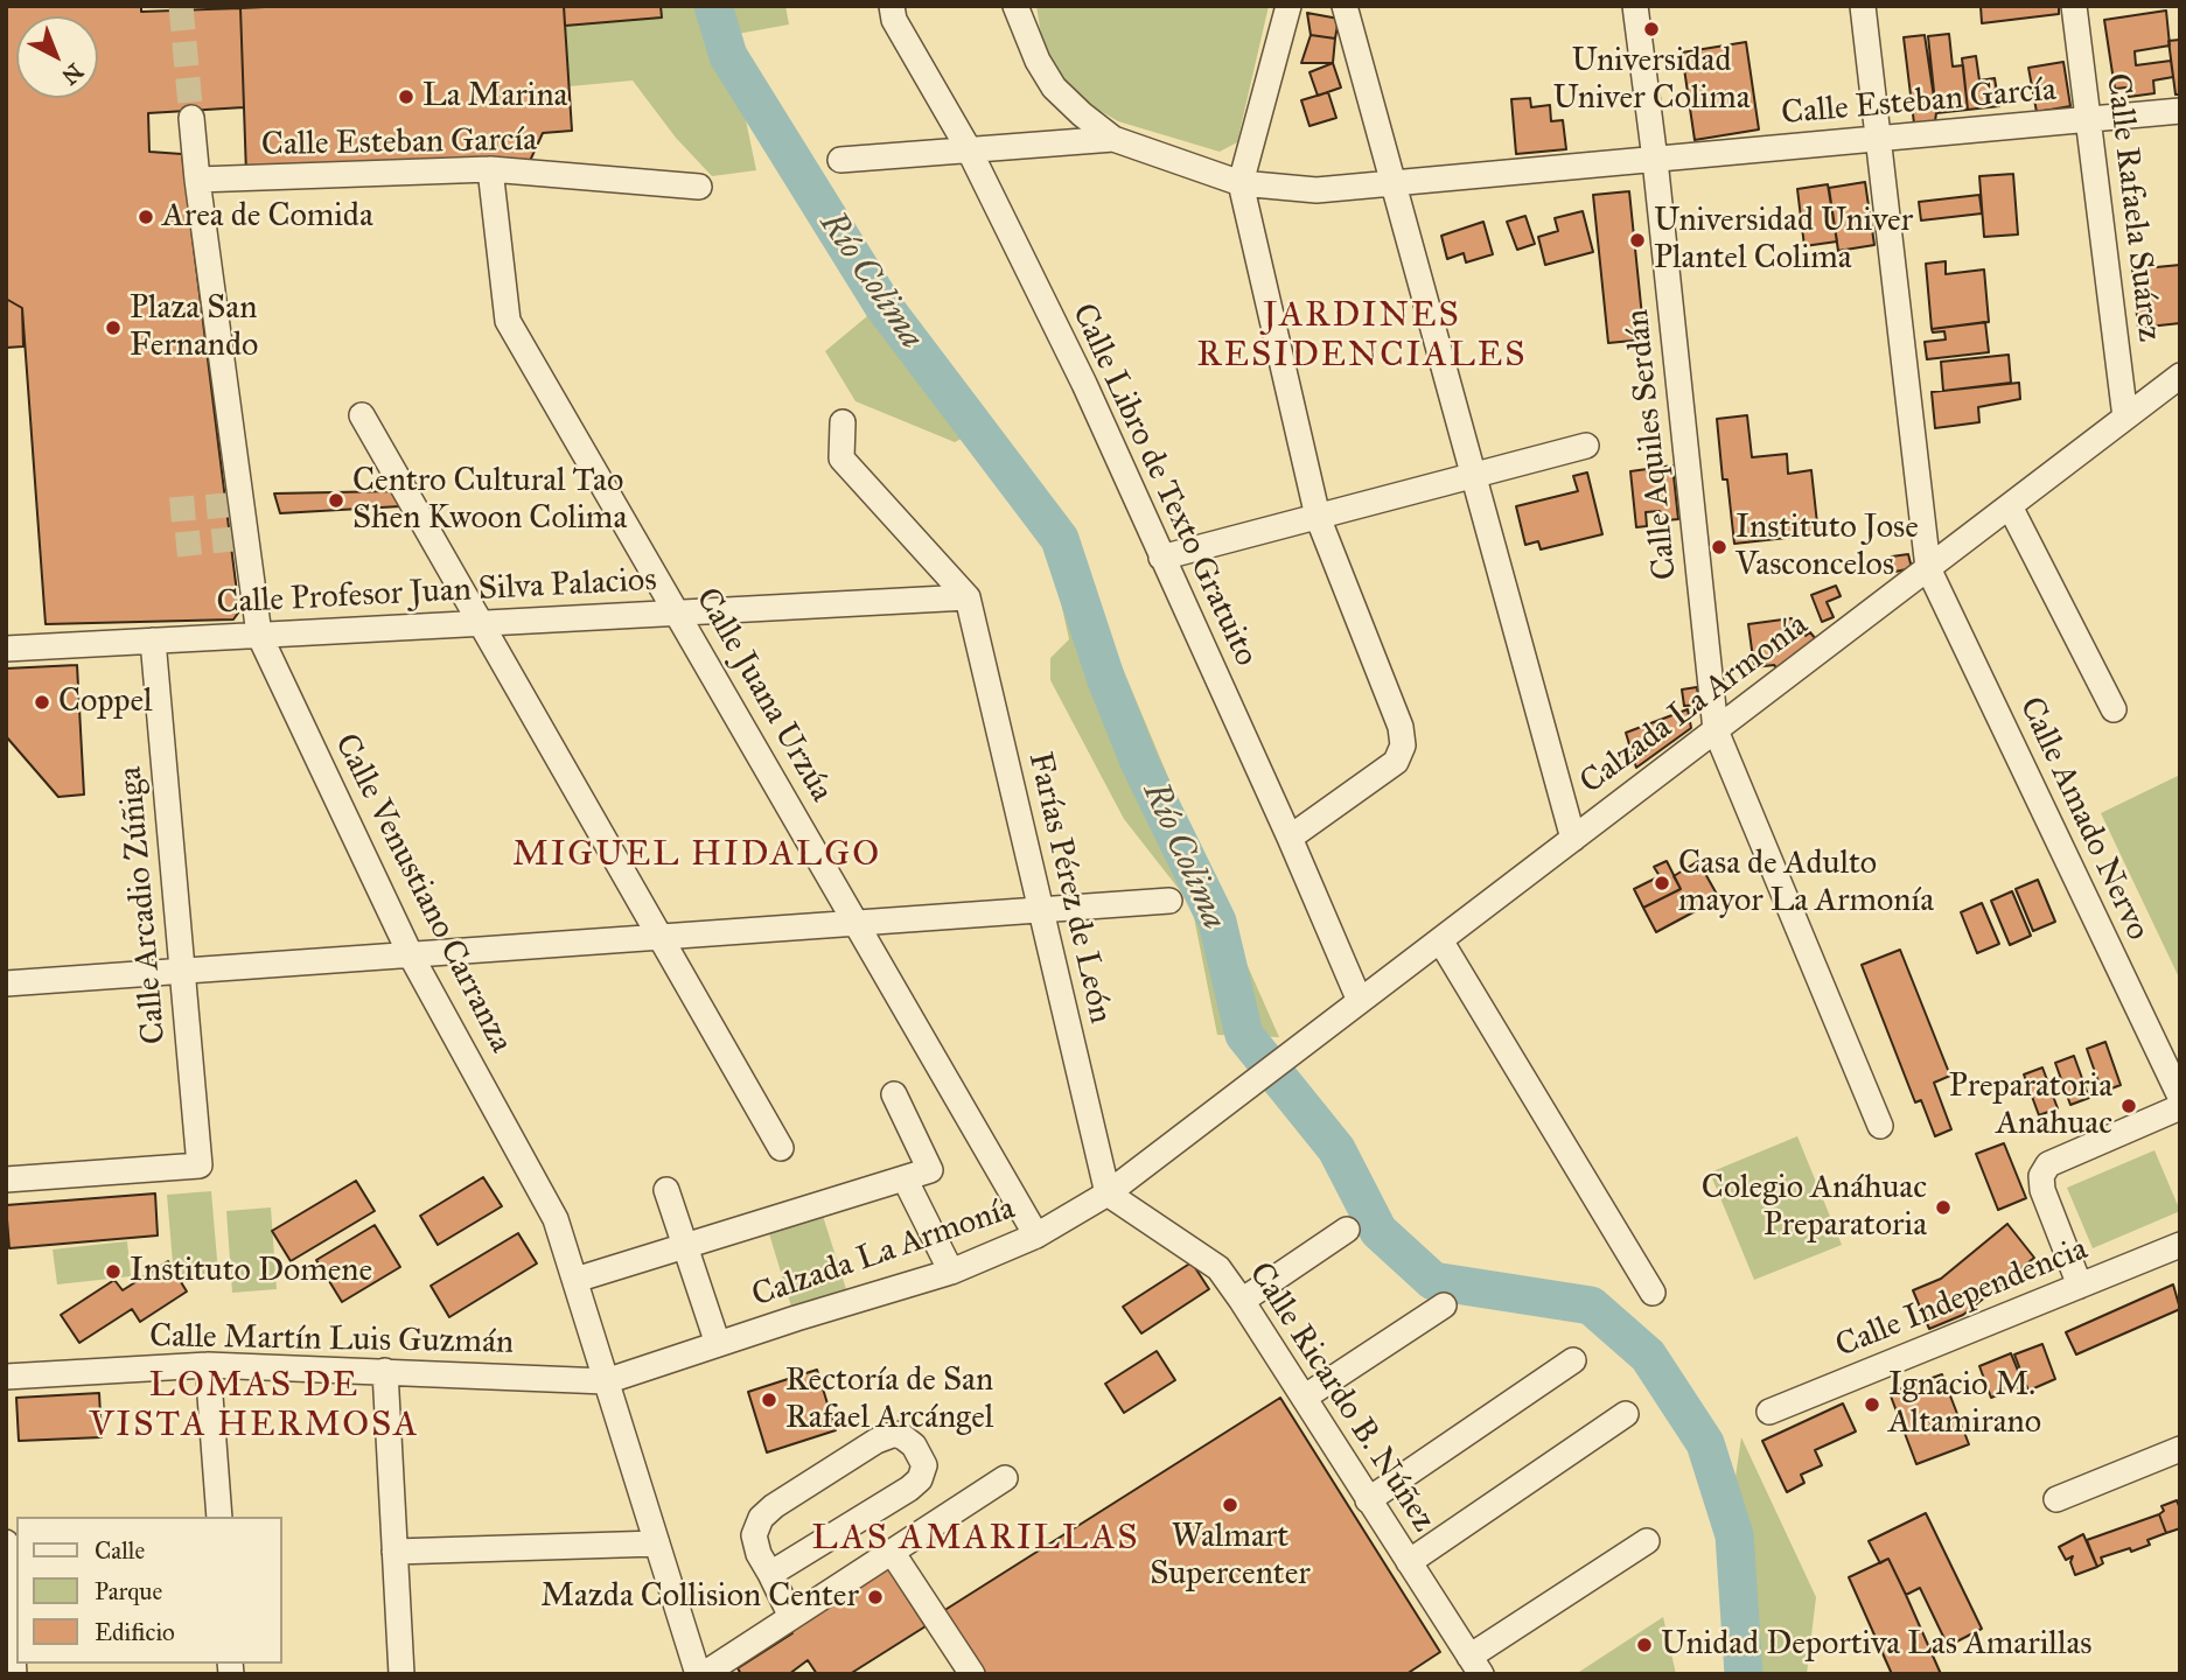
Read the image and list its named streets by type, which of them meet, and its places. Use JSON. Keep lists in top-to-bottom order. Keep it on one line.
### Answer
{"streets":{"street":["Calle Esteban García","Calle Rafaela Suárez","Calle Aquiles Serdán","Calle Libro de Texto Gratuito","Calle Profesor Juan Silva Palacios","Calle Juana Urzúa","Calzada La Armonía","Calle Amado Nervo","Farías Pérez de León","Calle Venustiano Carranza","Calle Arcadio Zúñiga","Calle Independencia","Calle Martín Luis Guzmán","Calle Ricardo B. Núñez"]},"crossings":[["Calle Esteban García","Calle Rafaela Suárez"],["Calle Esteban García","Calle Aquiles Serdán"],["Calle Esteban García","Calle Libro de Texto Gratuito"],["Calle Esteban García","Calle Juana Urzúa"],["Calle Esteban García","Calle Amado Nervo"],["Calle Esteban García","Calle Venustiano Carranza"],["Calle Rafaela Suárez","Calzada La Armonía"],["Calle Aquiles Serdán","Calzada La Armonía"],["Calle Libro de Texto Gratuito","Calzada La Armonía"],["Calle Profesor Juan Silva Palacios","Calle Juana Urzúa"],["Calle Profesor Juan Silva Palacios","Farías Pérez de León"],["Calle Profesor Juan Silva Palacios","Calle Venustiano Carranza"],["Calle Profesor Juan Silva Palacios","Calle Arcadio Zúñiga"],["Calle Juana Urzúa","Calzada La Armonía"],["Calzada La Armonía","Calle Amado Nervo"],["Calzada La Armonía","Farías Pérez de León"],["Calzada La Armonía","Calle Venustiano Carranza"],["Calzada La Armonía","Calle Martín Luis Guzmán"],["Calzada La Armonía","Calle Ricardo B. Núñez"],["Farías Pérez de León","Calle Ricardo B. Núñez"],["Calle Venustiano Carranza","Calle Martín Luis Guzmán"]],"districts":["JARDINES RESIDENCIALES","MIGUEL HIDALGO","LOMAS DE VISTA HERMOSA","LAS AMARILLAS"],"water":["Río Colima"],"places":["Universidad Univer Colima","La Marina","Area de Comida","Universidad Univer Plantel Colima","Plaza San Fernando","Centro Cultural Tao Shen Kwoon Colima","Instituto Jose Vasconcelos","Coppel","Casa de Adulto mayor La Armonía","Preparatoria Anahuac","Colegio Anáhuac Preparatoria","Instituto Domene","Rectoría de San Rafael Arcángel","Ignacio M. Altamirano","Walmart Supercenter","Mazda Collision Center","Unidad Deportiva Las Amarillas"],"legend":["Calle","Parque","Edificio"],"north":"bottom right"}
